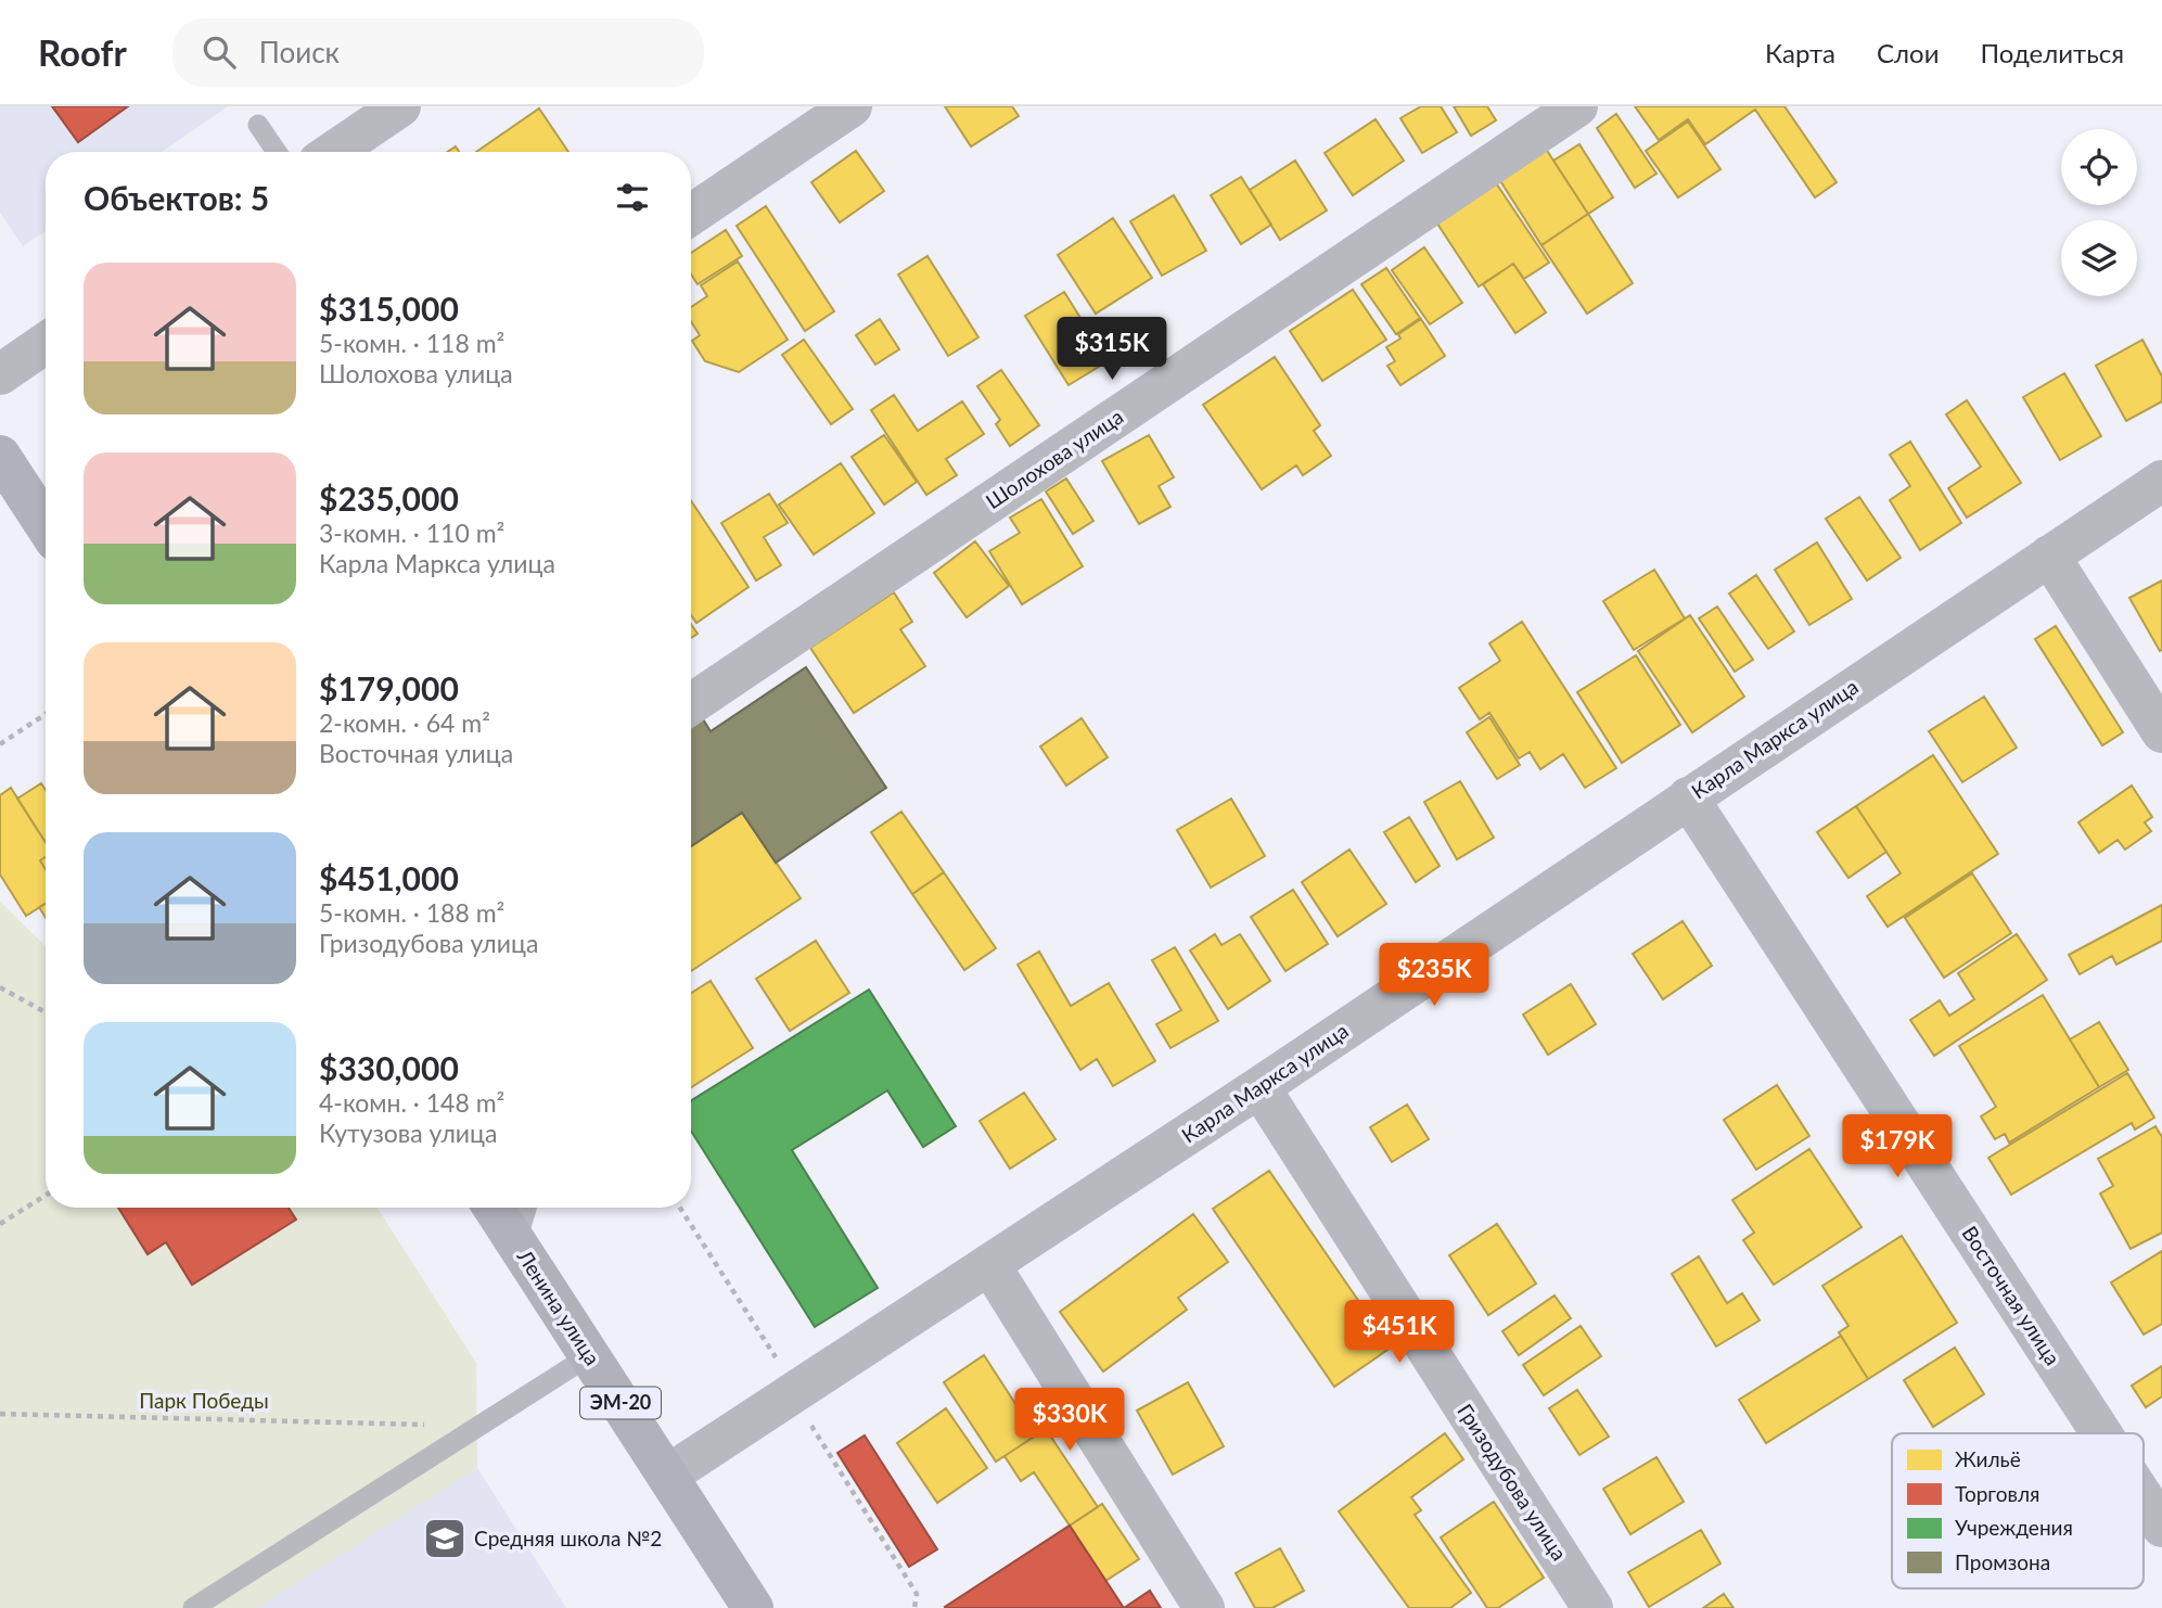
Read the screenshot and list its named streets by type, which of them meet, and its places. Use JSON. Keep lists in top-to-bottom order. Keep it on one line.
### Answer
{"streets":{"main road":["Ленина улица","ЭМ-20"],"street":["Шолохова улица","Карла Маркса улица","Восточная улица","Гризодубова улица"]},"crossings":[["Карла Маркса улица","Восточная улица"],["Карла Маркса улица","Ленина улица"],["Карла Маркса улица","Гризодубова улица"]],"parks":["Парк Победы"],"places":{"school or university":["Средняя школа №2"]},"legend":["Жильё","Торговля","Учреждения","Промзона"],"page":{"header":"Roofr","search":"Поиск","nav":["Карта","Слои","Поделиться"],"heading":"Объектов: 5","list":[{"name":"$315,000","note":"5-комн. · 118 m² · Шолохова улица"},{"name":"$235,000","note":"3-комн. · 110 m² · Карла Маркса улица"},{"name":"$179,000","note":"2-комн. · 64 m² · Восточная улица"},{"name":"$451,000","note":"5-комн. · 188 m² · Гризодубова улица"},{"name":"$330,000","note":"4-комн. · 148 m² · Кутузова улица"}],"price":["$315K","$235K","$179K","$451K","$330K"]}}
